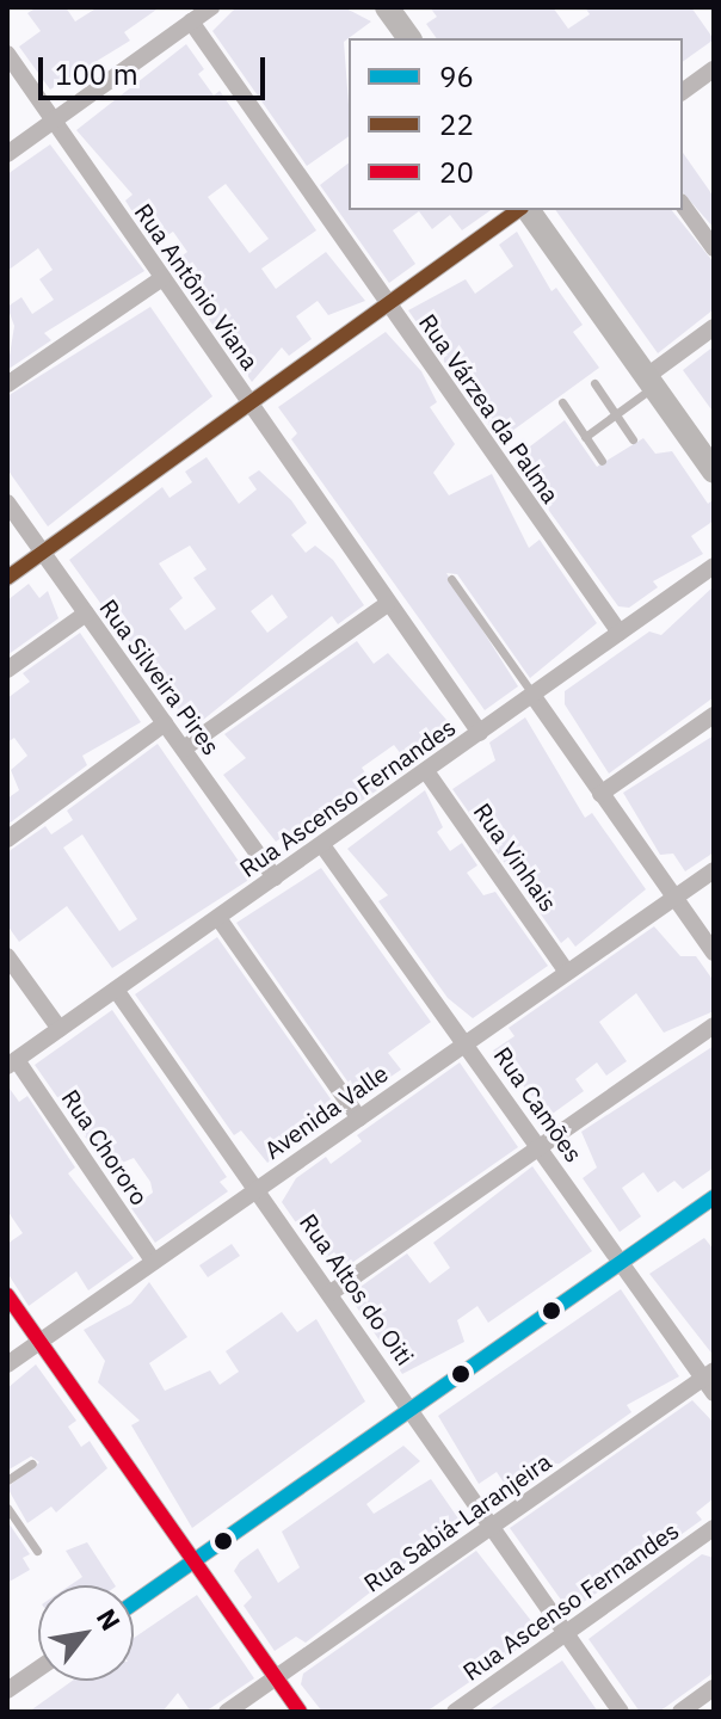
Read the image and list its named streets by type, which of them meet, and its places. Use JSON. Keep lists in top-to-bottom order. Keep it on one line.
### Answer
{"streets":{"street":["Rua Antônio Viana","Rua Várzea da Palma","Rua Silveira Pires","Rua Ascenso Fernandes","Rua Vinhais","Rua Camões","Avenida Valle","Rua Chororo","Rua Altos do Oiti","Rua Sabiá-Laranjeira"]},"crossings":[["Rua Antônio Viana","Rua Ascenso Fernandes"],["Rua Várzea da Palma","Rua Ascenso Fernandes"],["Rua Silveira Pires","Rua Ascenso Fernandes"],["Rua Ascenso Fernandes","Rua Vinhais"],["Rua Ascenso Fernandes","Rua Camões"],["Rua Ascenso Fernandes","Rua Chororo"],["Rua Ascenso Fernandes","Rua Altos do Oiti"],["Rua Vinhais","Avenida Valle"],["Rua Camões","Avenida Valle"],["Rua Camões","Rua Sabiá-Laranjeira"],["Avenida Valle","Rua Chororo"],["Avenida Valle","Rua Altos do Oiti"],["Rua Altos do Oiti","Rua Sabiá-Laranjeira"]],"lines":["transit line 22","transit line 96","transit line 20"],"legend":["96","22","20"],"scale_bar":"100 m","north":"top right"}
